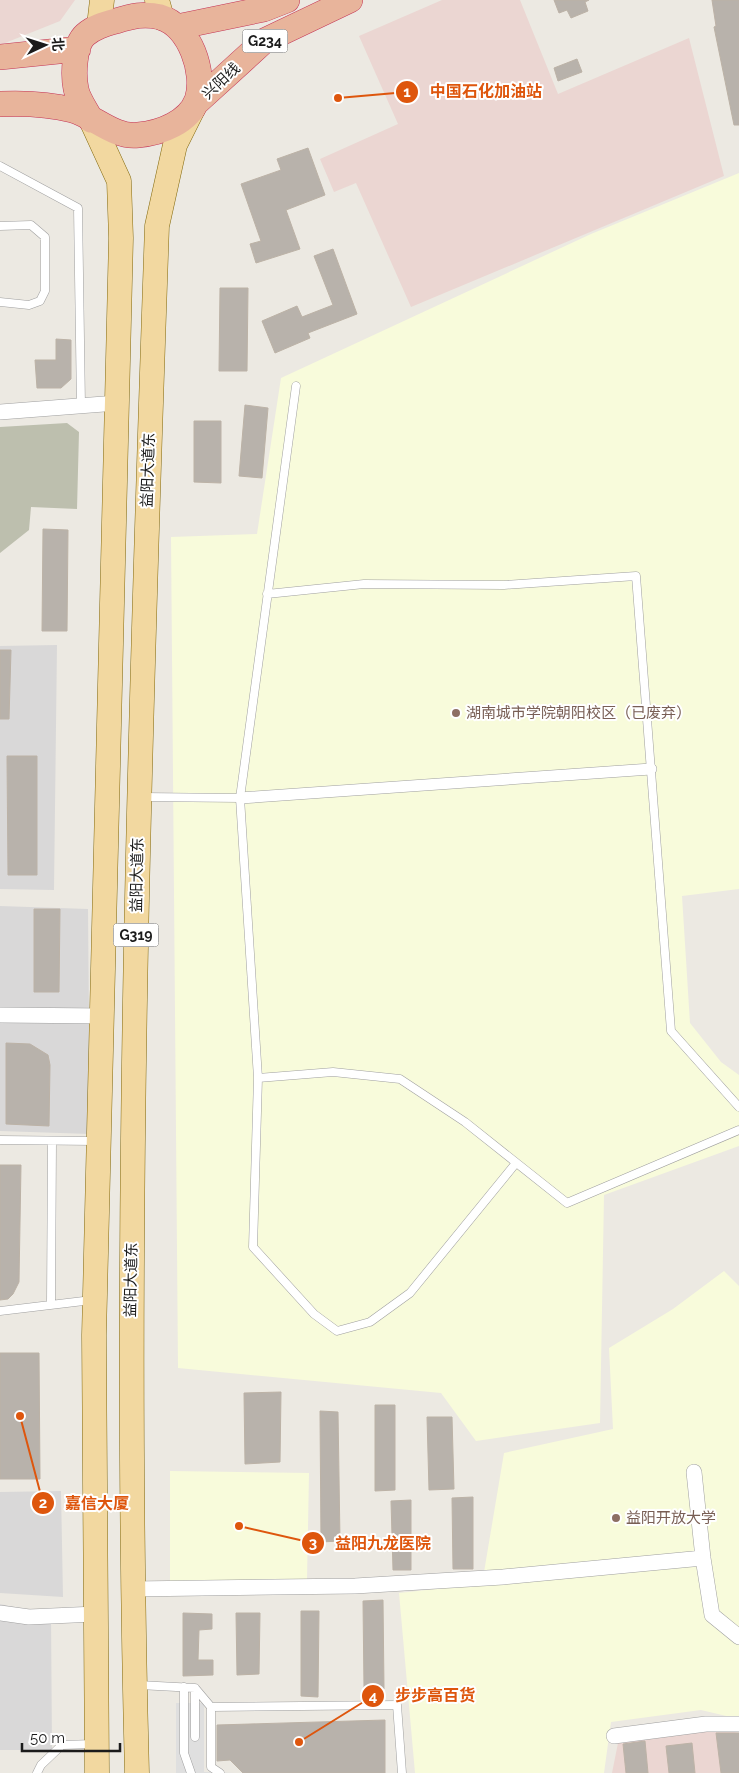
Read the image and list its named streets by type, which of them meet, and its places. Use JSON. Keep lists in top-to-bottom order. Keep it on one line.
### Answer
{"streets":{"highway":["G234","兴阳线"],"main road":["益阳大道东","G319"]},"crossings":[["G234","兴阳线"],["G234","益阳大道东"],["G234","G319"],["兴阳线","益阳大道东"],["兴阳线","G319"],["益阳大道东","G319"]],"places":["中国石化加油站","湖南城市学院朝阳校区（已废弃）","嘉信大厦","益阳开放大学","益阳九龙医院","步步高百货"],"scale_bar":"50 m","north":"right"}
